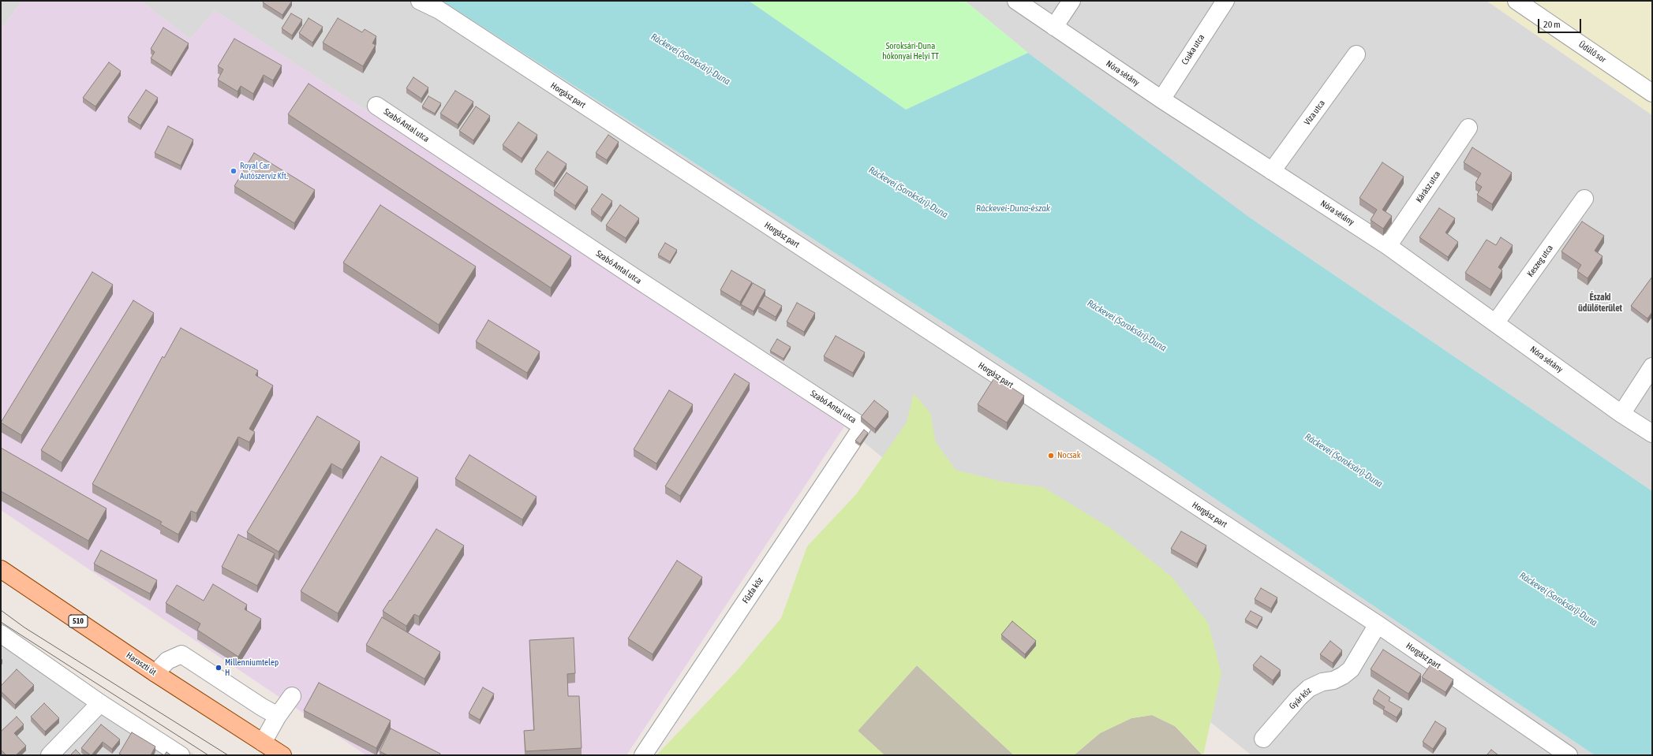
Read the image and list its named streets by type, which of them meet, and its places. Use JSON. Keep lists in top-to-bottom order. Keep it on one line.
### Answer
{"streets":{"main road":["510","Haraszti út"],"street":["Csuka utca","Üdülő sor","Nóra sétány","Horgász part","Viza utca","Szabó Antal utca","Kárász utca","Keszeg utca","Fűzfa köz","Gyár köz"]},"crossings":[["Csuka utca","Nóra sétány"],["Nóra sétány","Viza utca"],["Nóra sétány","Kárász utca"],["Nóra sétány","Keszeg utca"],["Horgász part","Gyár köz"],["Szabó Antal utca","Fűzfa köz"]],"districts":["Északi üdülőterület"],"water":["Ráckevei (Soroksári)-Duna","Ráckevei-Duna-észak"],"parks":["Soroksári-Duna hókonyai Helyi TT"],"places":["Royal Car Autószerviz Kft.","Nocsak","Millenniumtelep H"],"scale_bar":"20 m"}
